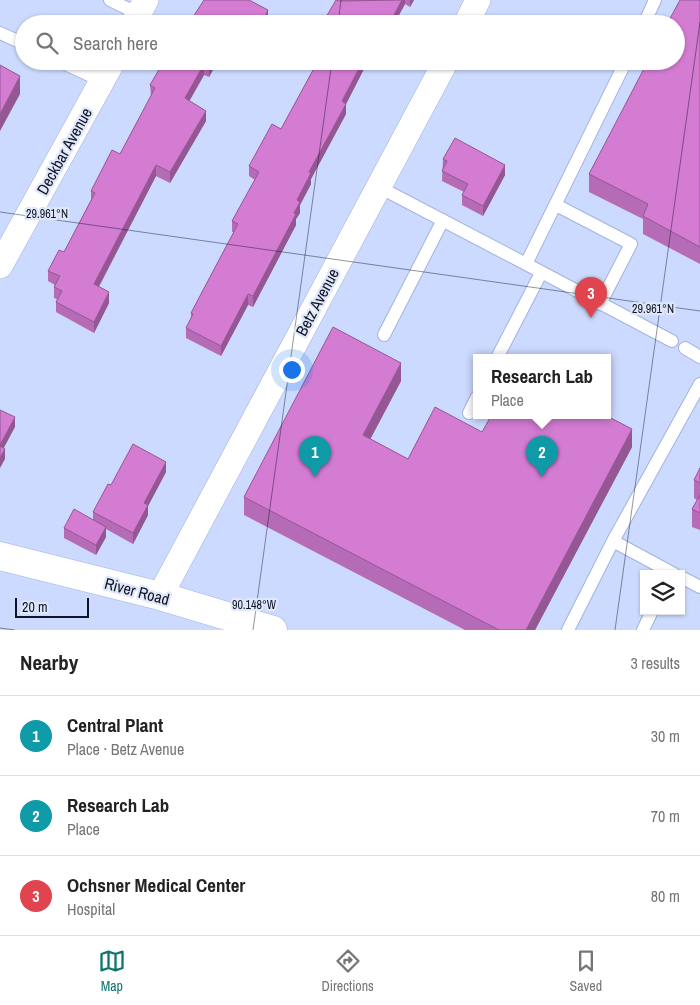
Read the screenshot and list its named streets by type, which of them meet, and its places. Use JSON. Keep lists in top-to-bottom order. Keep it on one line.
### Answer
{"streets":{"main road":["River Road"],"street":["Deckbar Avenue","Betz Avenue"]},"crossings":[["Betz Avenue","River Road"]],"scale_bar":"20 m","page":{"search":"Search here","pins":["3","1","2"],"popup":["Research Lab","Place"],"scale":"20 m","heading":["Nearby","3 results"],"list":[{"mark":"1","name":"Central Plant","note":"Place · Betz Avenue","value":"30 m"},{"mark":"2","name":"Research Lab","note":"Place","value":"70 m"},{"mark":"3","name":"Ochsner Medical Center","note":"Hospital","value":"80 m"}],"nav":["Map","Directions","Saved"]},"coordinates":["29.961°N","90.148°W"]}
